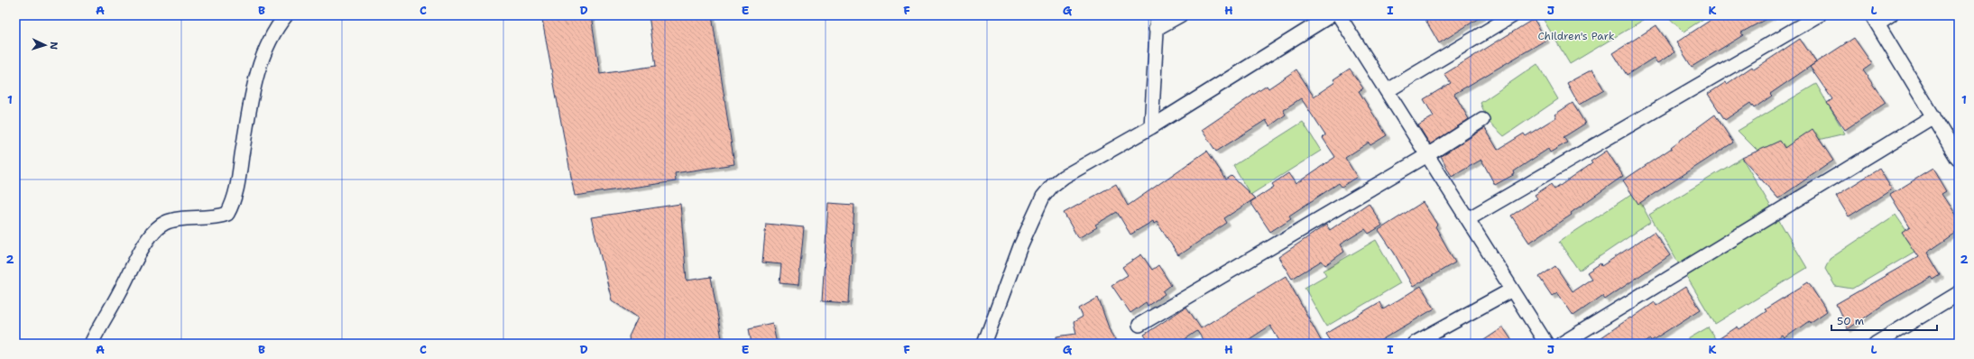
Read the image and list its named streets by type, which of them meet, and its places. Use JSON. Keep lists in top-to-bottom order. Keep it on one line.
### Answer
{"parks":["Children's Park"],"scale_bar":"50 m","north":"right","grid":{"columns":["A","B","C","D","E","F","G","H","I","J","K","L"],"rows":["1","2"]}}
